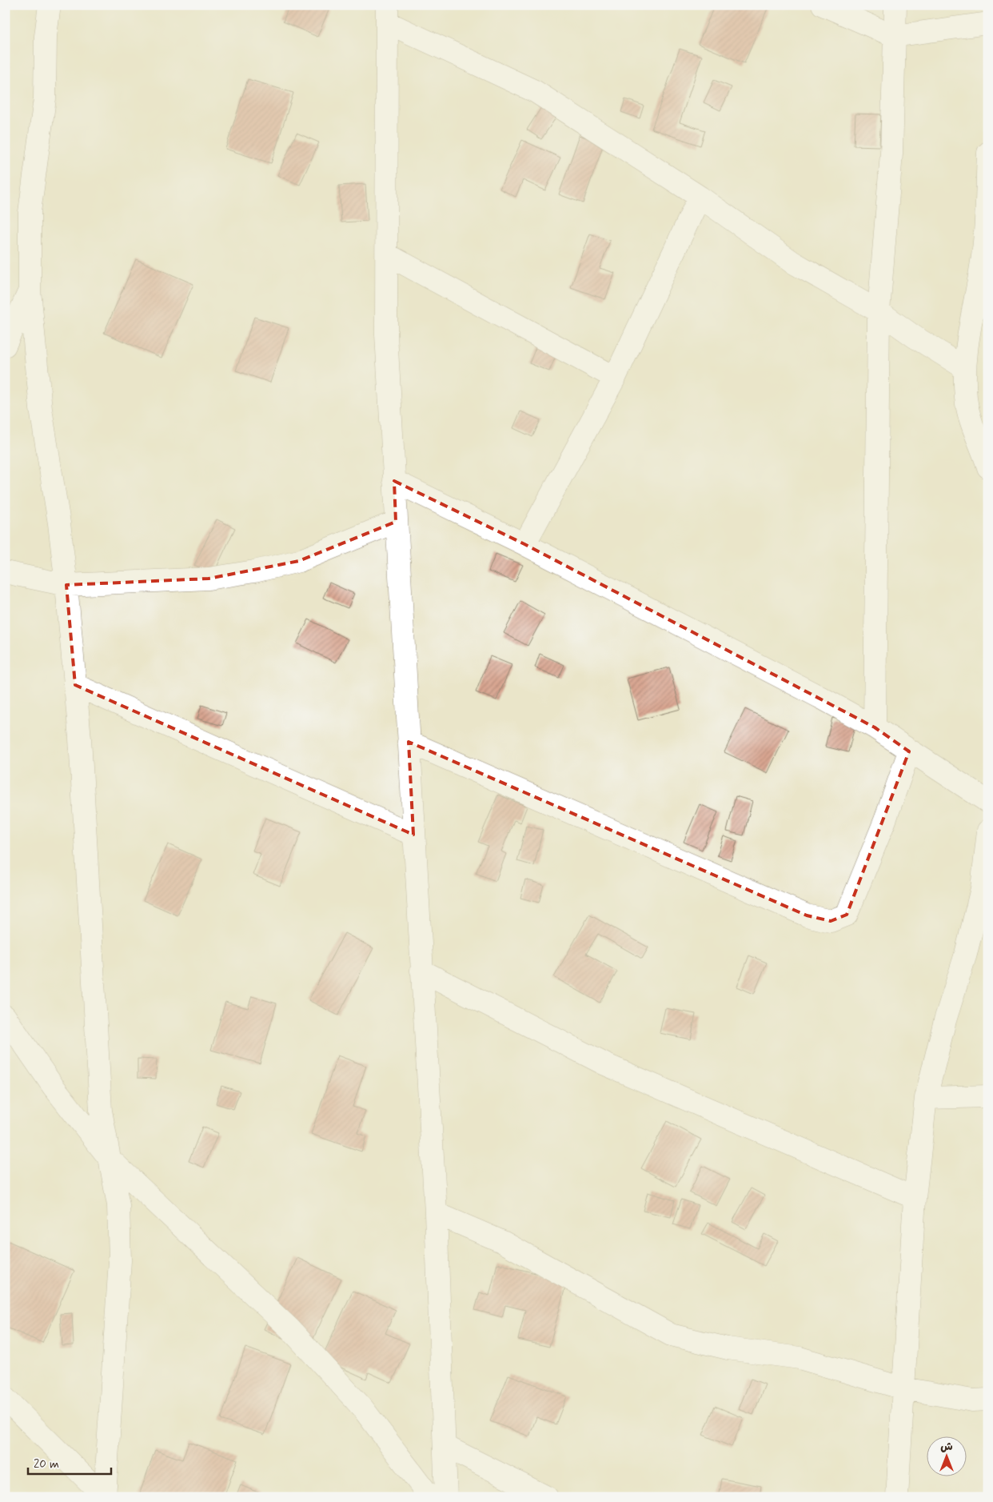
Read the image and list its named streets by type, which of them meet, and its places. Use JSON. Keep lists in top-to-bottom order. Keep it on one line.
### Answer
{"scale_bar":"20 m","north":"top"}
